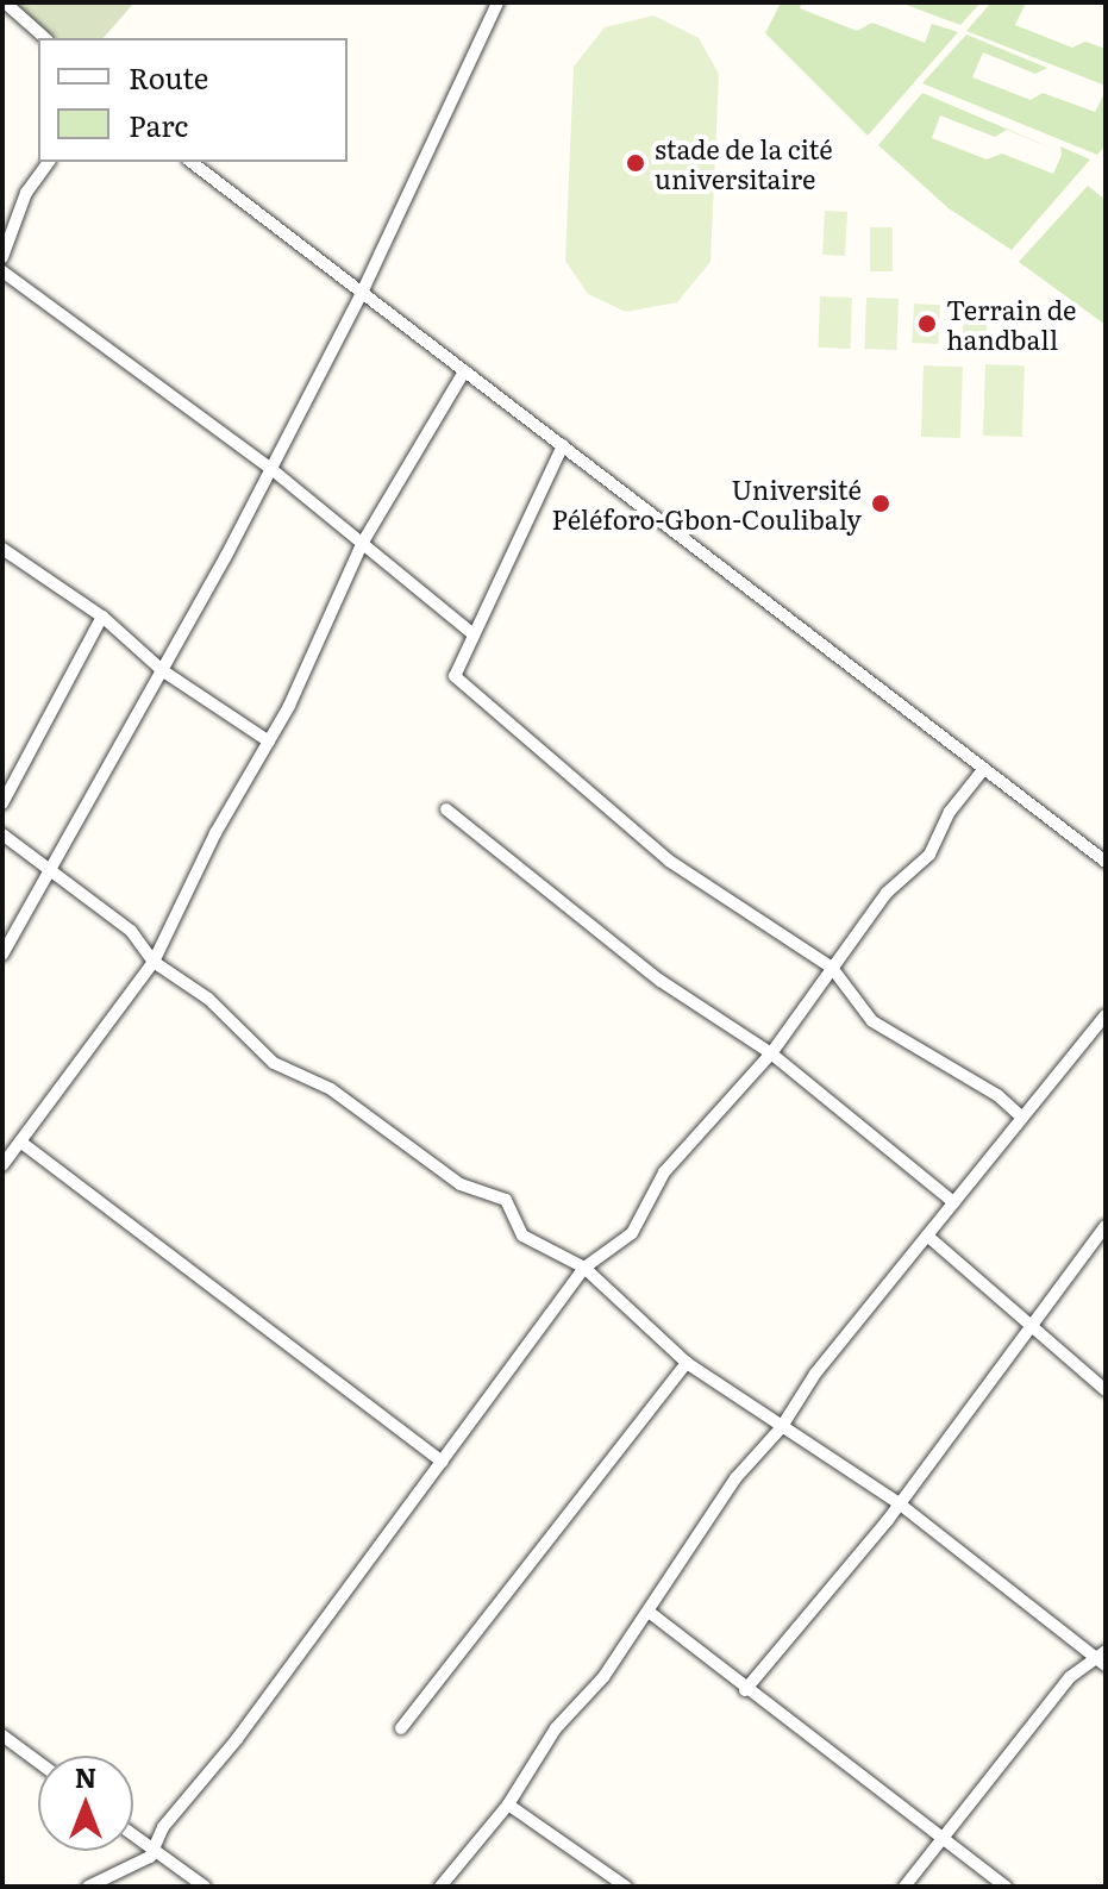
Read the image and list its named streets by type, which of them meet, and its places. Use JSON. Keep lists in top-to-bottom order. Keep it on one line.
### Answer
{"places":["stade de la cité universitaire","Terrain de handball","Université Péléforo-Gbon-Coulibaly"],"legend":["Route","Parc"],"north":"top"}
